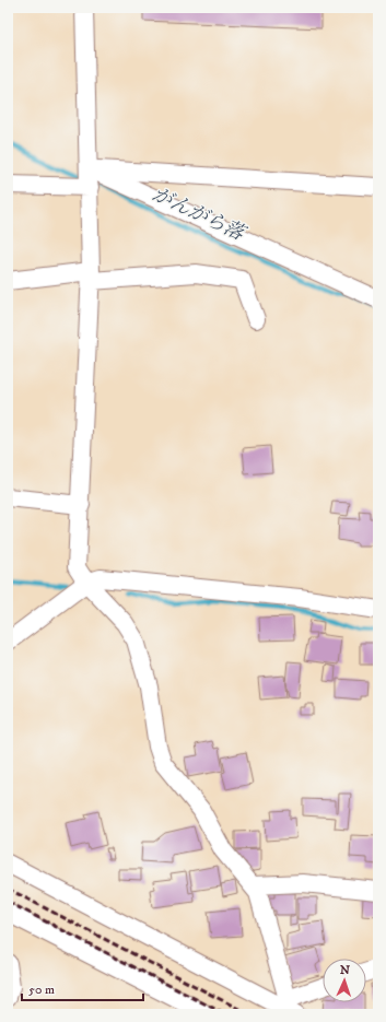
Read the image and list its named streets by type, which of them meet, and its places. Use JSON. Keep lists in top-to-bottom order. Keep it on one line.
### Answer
{"water":["がんがら落"],"scale_bar":"50 m","north":"top"}
